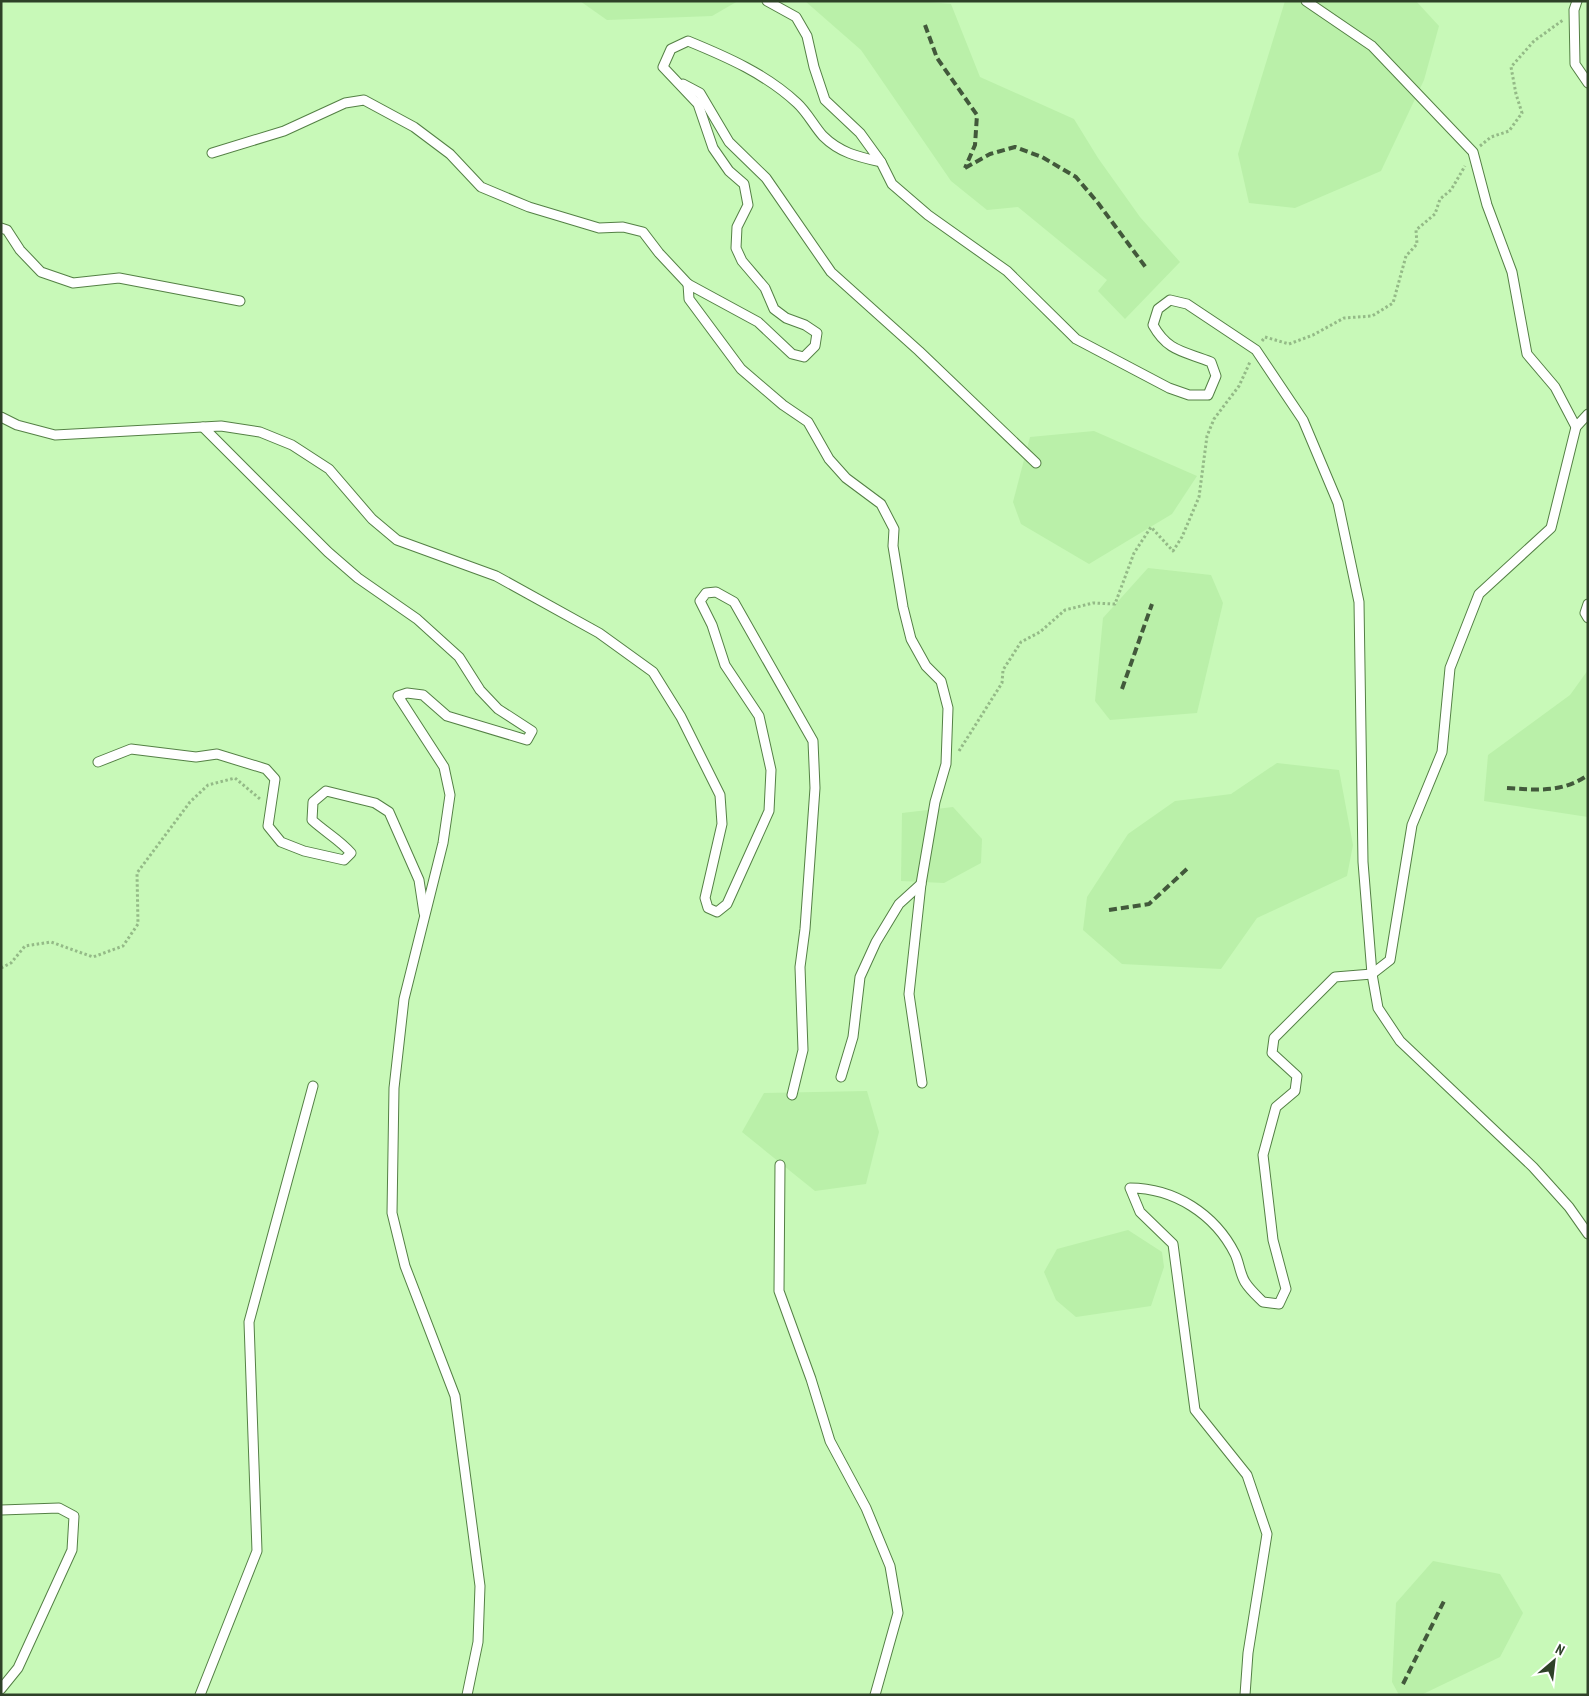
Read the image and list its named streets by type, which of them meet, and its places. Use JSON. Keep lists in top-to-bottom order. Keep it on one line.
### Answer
{"north":"top right"}
